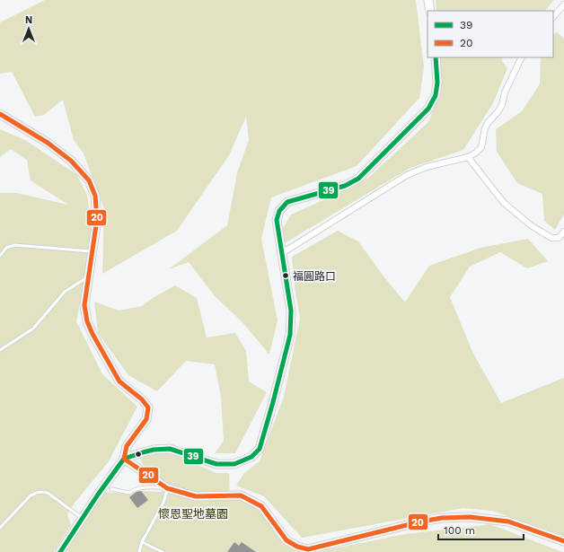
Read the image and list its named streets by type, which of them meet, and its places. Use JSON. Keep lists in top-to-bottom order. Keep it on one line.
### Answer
{"parks":["懷恩聖地墓園"],"places":["福圓路口"],"lines":["transit line 39","transit line 20"],"legend":["39","20"],"scale_bar":"100 m","north":"top"}
